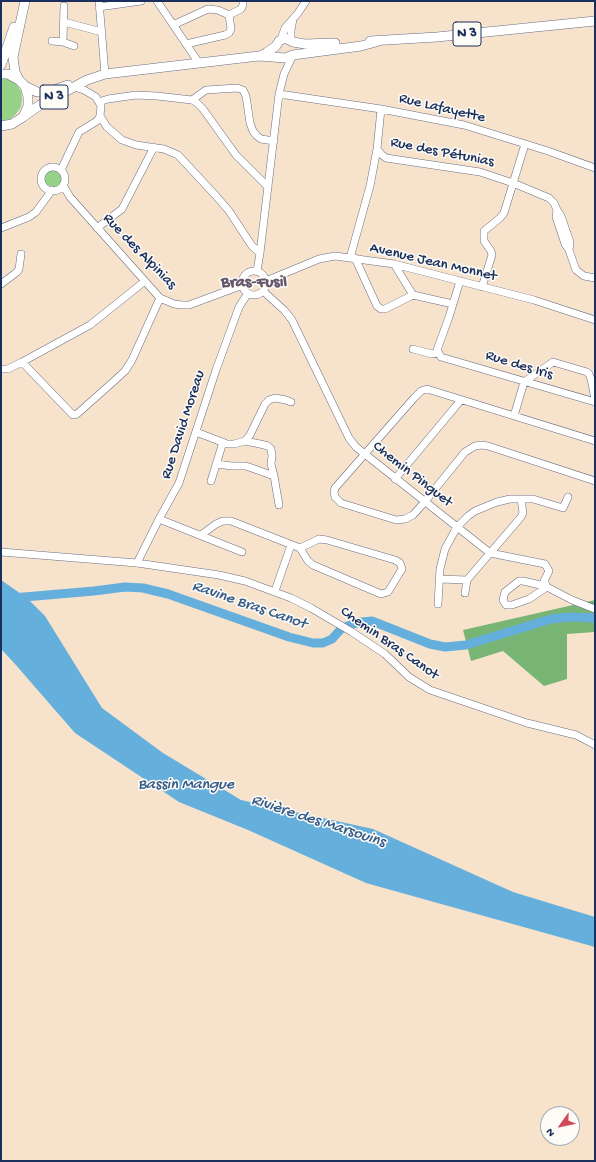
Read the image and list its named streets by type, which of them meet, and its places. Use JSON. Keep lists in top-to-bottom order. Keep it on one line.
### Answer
{"streets":{"main road":["N 3"],"street":["Rue Lafayette","Rue des Pétunias","Rue des Alpinias","Avenue Jean Monnet","Rue des Iris","Rue David Moreau","Chemin Pinguet","Chemin Bras Canot"]},"crossings":[["Rue Lafayette","Rue des Pétunias"],["Rue des Alpinias","Avenue Jean Monnet"],["Rue des Alpinias","Rue David Moreau"],["Rue des Alpinias","Chemin Pinguet"],["Avenue Jean Monnet","Rue David Moreau"],["Avenue Jean Monnet","Chemin Pinguet"],["Rue David Moreau","Chemin Pinguet"],["Rue David Moreau","Chemin Bras Canot"]],"districts":["Bras-Fusil"],"water":["Ravine Bras Canot","Bassin Mangue","Rivière des Marsouins"],"north":"bottom left"}
